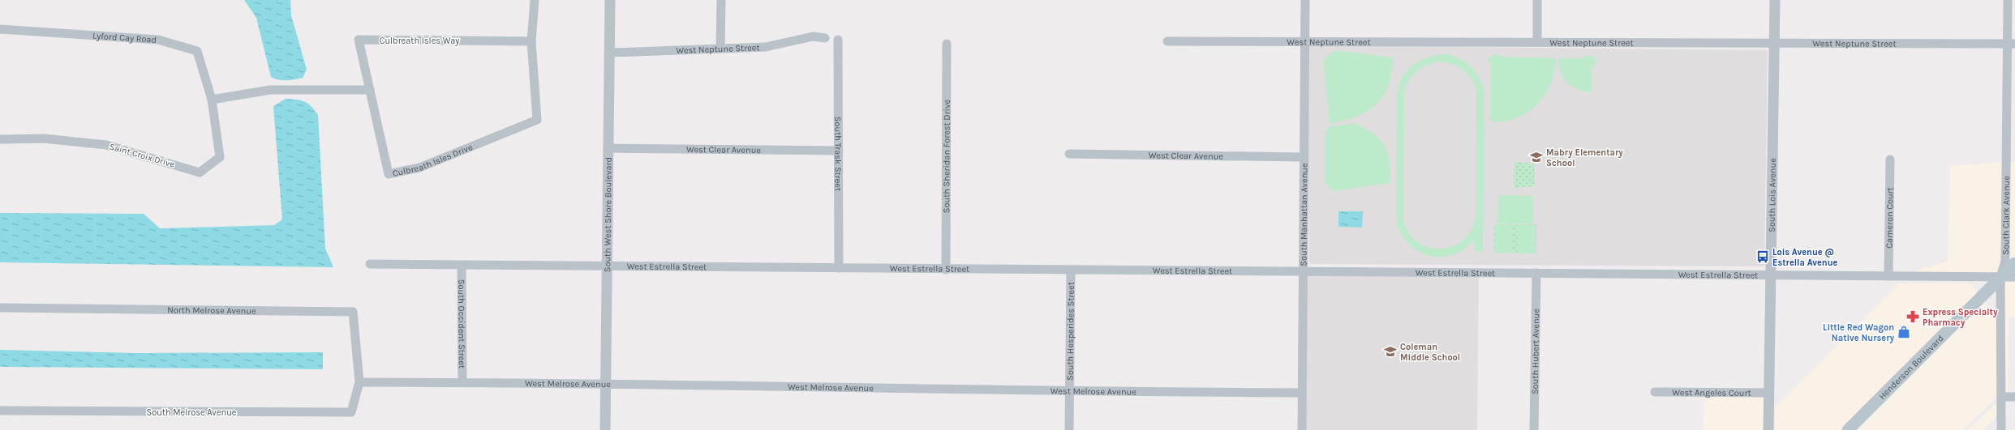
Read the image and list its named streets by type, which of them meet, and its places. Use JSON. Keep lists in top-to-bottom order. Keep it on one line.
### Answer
{"streets":{"main road":["Henderson Boulevard"],"street":["Lyford Cay Road","Culbreath Isles Way","West Neptune Street","West Clear Avenue","South Trask Street","Saint Croix Drive","South Sheridan Forest Drive","Culbreath Isles Drive","South Lois Avenue","South West Shore Boulevard","South Manhattan Avenue","South Clark Avenue","Cameron Court","West Estrella Street","North Melrose Avenue","South Occident Street","South Hesperides Street","South Hubert Avenue","West Melrose Avenue","West Angeles Court","South Melrose Avenue"]},"crossings":[["Lyford Cay Road","Saint Croix Drive"],["Culbreath Isles Way","Culbreath Isles Drive"],["West Neptune Street","South Lois Avenue"],["West Neptune Street","South West Shore Boulevard"],["West Neptune Street","South Manhattan Avenue"],["West Neptune Street","South Clark Avenue"],["West Clear Avenue","South Trask Street"],["West Clear Avenue","South West Shore Boulevard"],["West Clear Avenue","South Manhattan Avenue"],["South Trask Street","West Estrella Street"],["South Sheridan Forest Drive","West Estrella Street"],["South Lois Avenue","West Estrella Street"],["South Lois Avenue","West Angeles Court"],["South West Shore Boulevard","West Estrella Street"],["South West Shore Boulevard","West Melrose Avenue"],["South Manhattan Avenue","West Estrella Street"],["South Manhattan Avenue","West Melrose Avenue"],["South Clark Avenue","West Estrella Street"],["South Clark Avenue","Henderson Boulevard"],["Cameron Court","West Estrella Street"],["West Estrella Street","South Occident Street"],["West Estrella Street","South Hesperides Street"],["West Estrella Street","South Hubert Avenue"],["West Estrella Street","Henderson Boulevard"],["North Melrose Avenue","West Melrose Avenue"],["North Melrose Avenue","South Melrose Avenue"],["South Occident Street","West Melrose Avenue"],["South Hesperides Street","West Melrose Avenue"],["West Melrose Avenue","South Melrose Avenue"]],"places":{"school or university":["Mabry Elementary School","Coleman Middle School"],"bus stop":["Lois Avenue @ Estrella Avenue"],"pharmacy":["Express Specialty Pharmacy"],"shop":["Little Red Wagon Native Nursery"]}}
